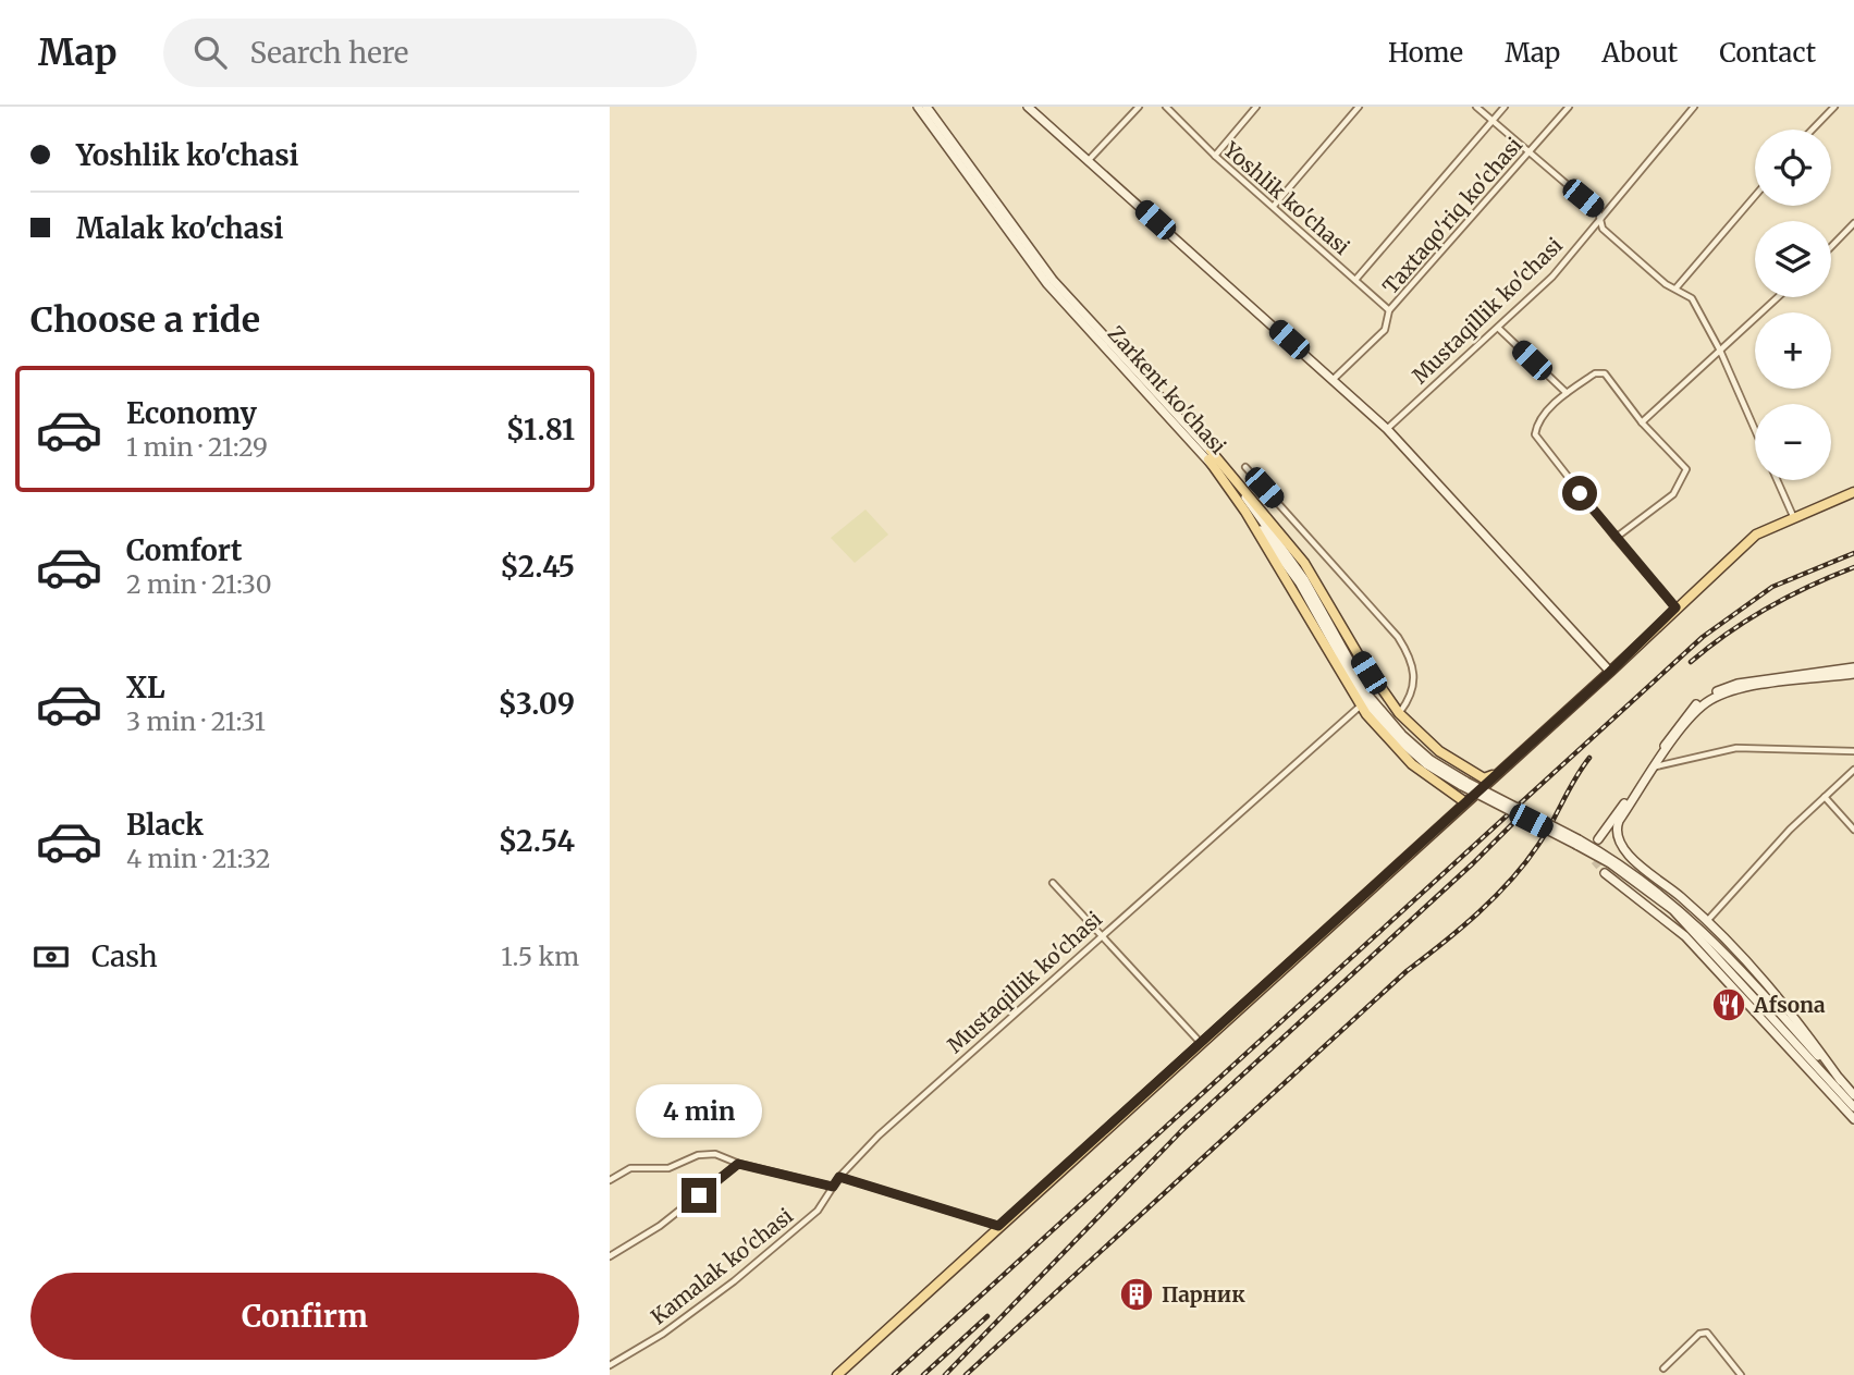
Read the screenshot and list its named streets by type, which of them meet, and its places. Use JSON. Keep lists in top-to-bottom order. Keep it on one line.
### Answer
{"streets":{"main road":["Zarkent ko'chasi"],"street":["Yoshlik ko'chasi","Taxtaqo'riq ko'chasi","Mustaqillik ko'chasi","Kamalak ko'chasi"]},"crossings":[["Yoshlik ko'chasi","Taxtaqo'riq ko'chasi"],["Mustaqillik ko'chasi","Kamalak ko'chasi"]],"places":{"restaurant":["Afsona"],"building":["Парник"]},"page":{"header":"Map","search":"Search here","nav":["Home","Map","About","Contact"],"banner":["Yoshlik ko'chasi","Malak ko'chasi"],"map_buttons":["+","−"],"heading":"Choose a ride","list":[{"name":"Economy","note":"1 min · 21:29","value":"$1.81"},{"name":"Comfort","note":"2 min · 21:30","value":"$2.45"},{"name":"XL","note":"3 min · 21:31","value":"$3.09"},{"name":"Black","note":"4 min · 21:32","value":"$2.54"}],"pay":["Cash","1.5 km"],"bubble":"4 min","buttons":"Confirm"}}
